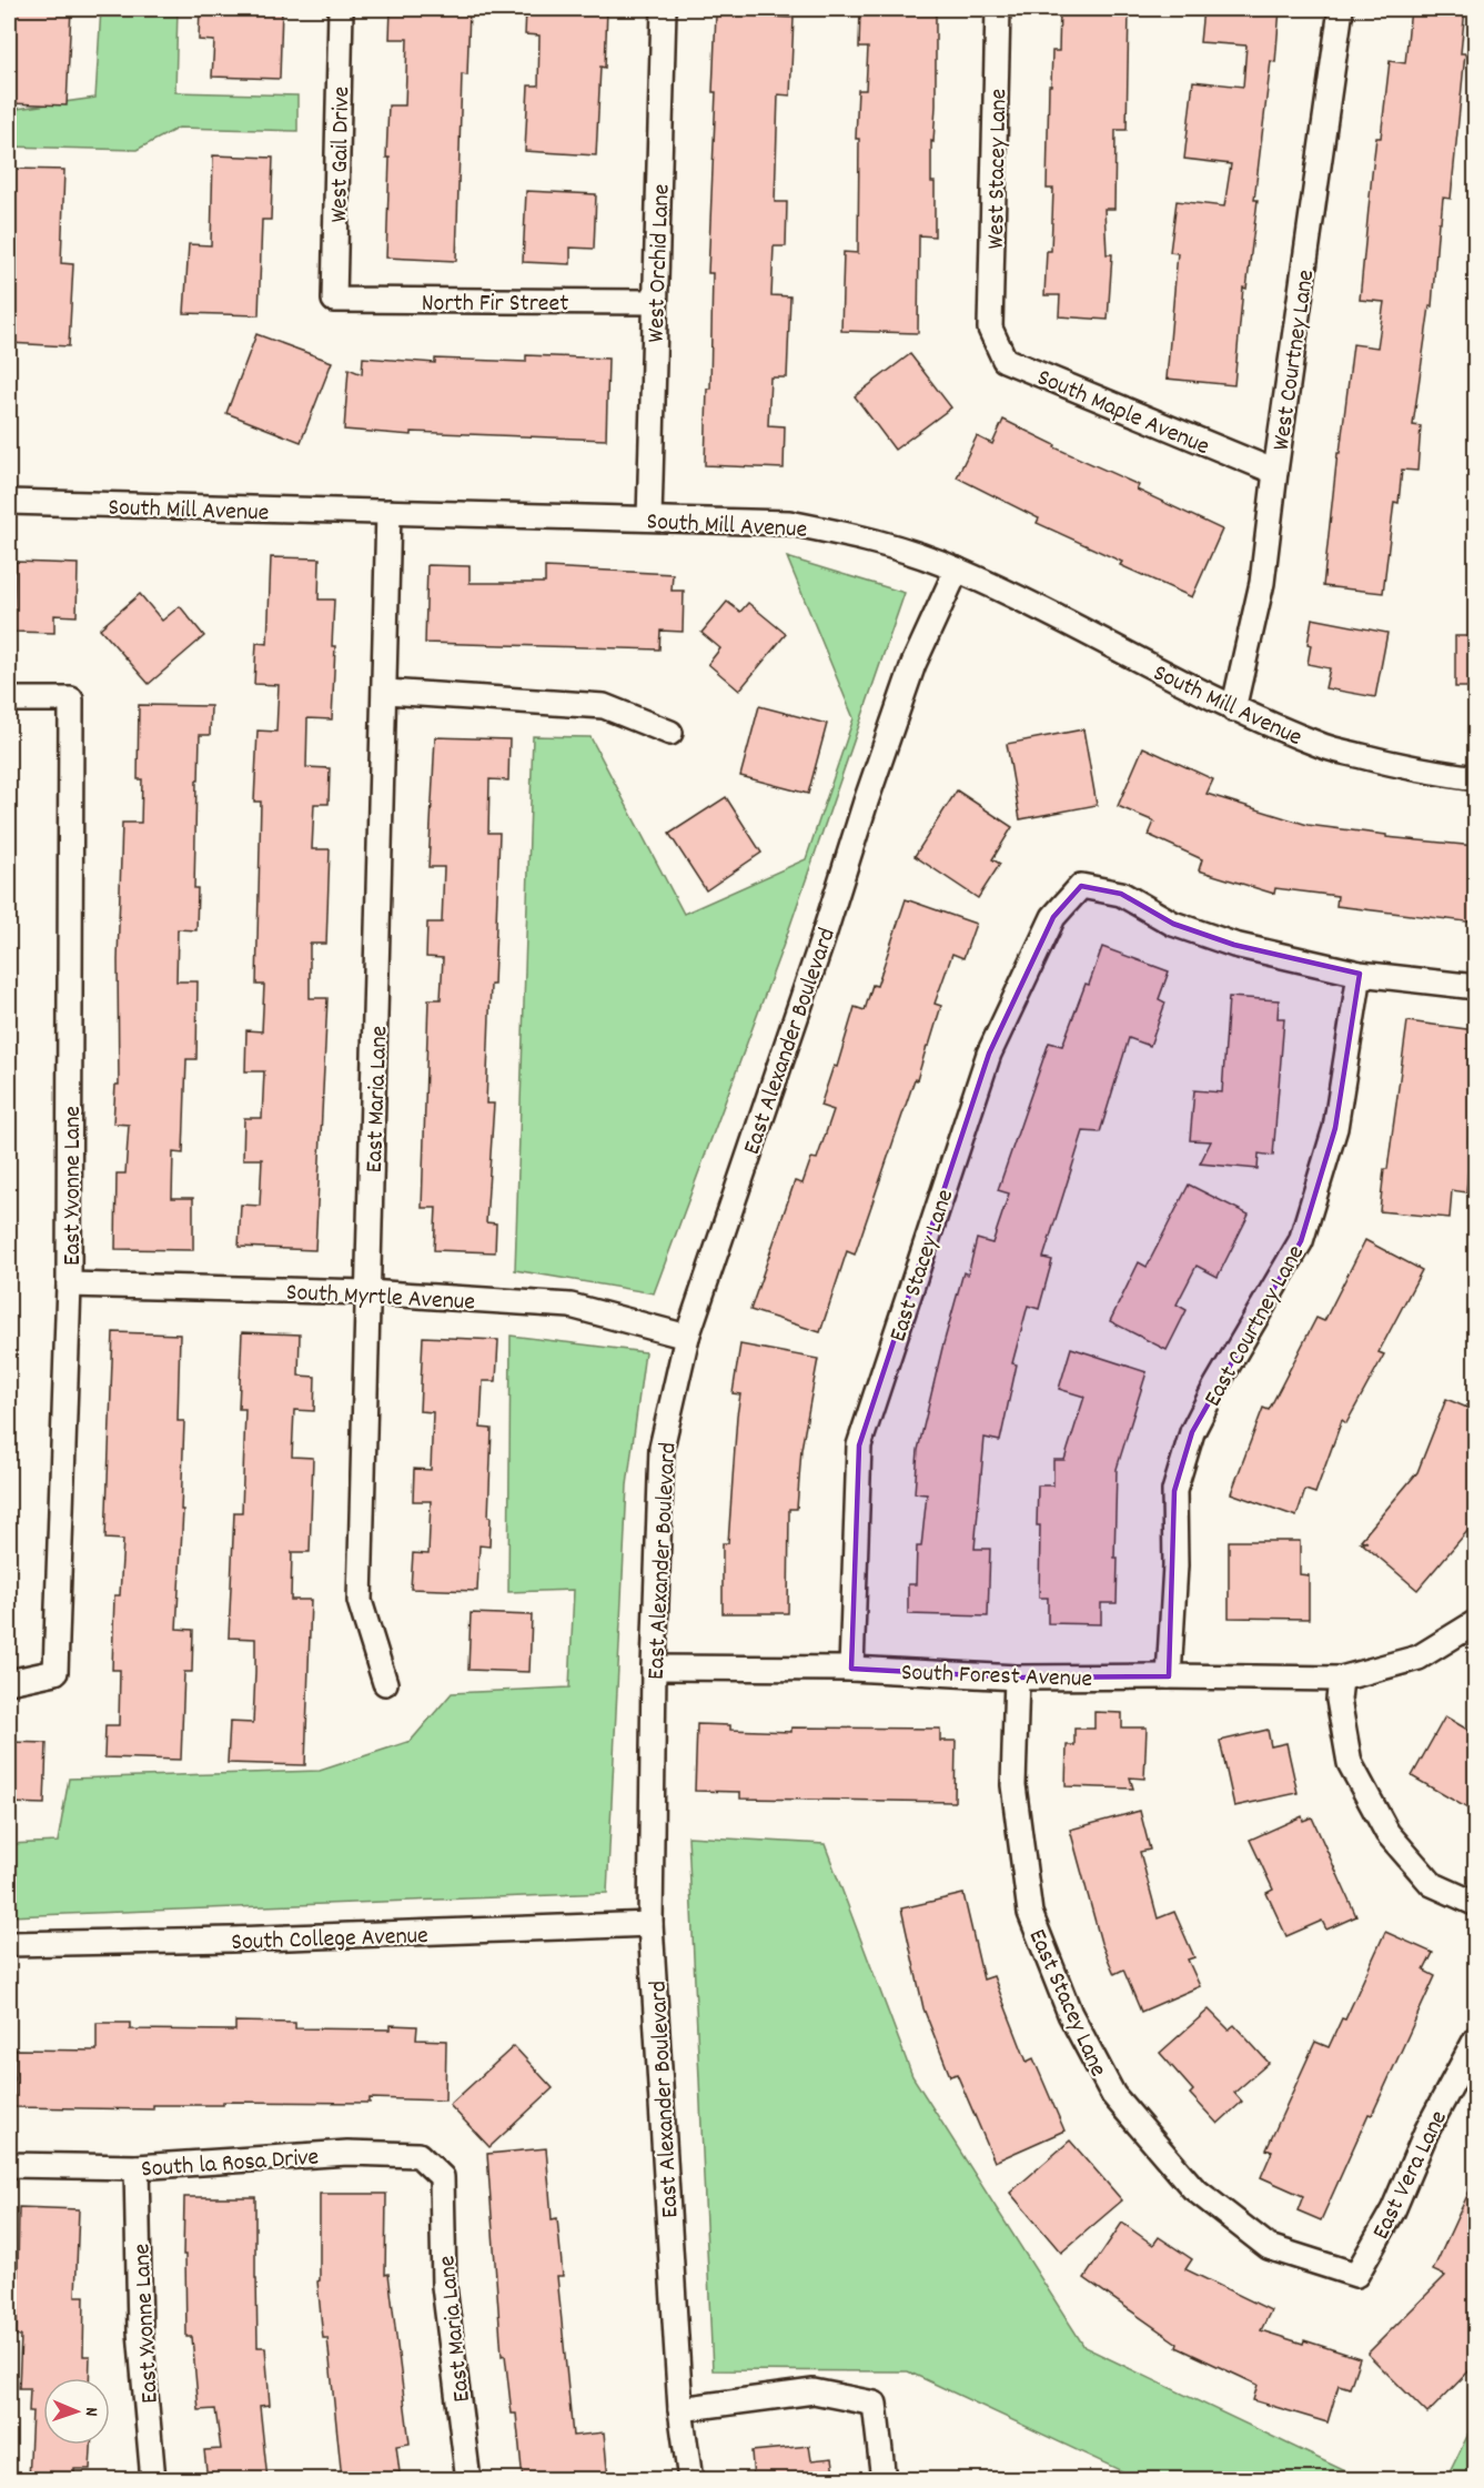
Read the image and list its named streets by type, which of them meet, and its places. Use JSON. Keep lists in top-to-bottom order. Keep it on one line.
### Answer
{"streets":{"street":["West Gail Drive","West Stacey Lane","West Orchid Lane","North Fir Street","West Courtney Lane","South Maple Avenue","South Mill Avenue","East Alexander Boulevard","East Maria Lane","East Yvonne Lane","East Stacey Lane","South Myrtle Avenue","East Courtney Lane","South Forest Avenue","South College Avenue","South la Rosa Drive","East Vera Lane"]},"crossings":[["West Gail Drive","North Fir Street"],["West Stacey Lane","South Maple Avenue"],["West Orchid Lane","North Fir Street"],["West Orchid Lane","South Mill Avenue"],["West Courtney Lane","South Maple Avenue"],["West Courtney Lane","South Mill Avenue"],["South Mill Avenue","East Alexander Boulevard"],["South Mill Avenue","East Maria Lane"],["East Alexander Boulevard","South Myrtle Avenue"],["East Alexander Boulevard","South Forest Avenue"],["East Alexander Boulevard","South College Avenue"],["East Maria Lane","South Myrtle Avenue"],["East Maria Lane","South la Rosa Drive"],["East Yvonne Lane","South Myrtle Avenue"],["East Yvonne Lane","South la Rosa Drive"],["East Stacey Lane","East Courtney Lane"],["East Stacey Lane","South Forest Avenue"],["East Stacey Lane","East Vera Lane"],["East Courtney Lane","South Forest Avenue"]],"north":"right"}
